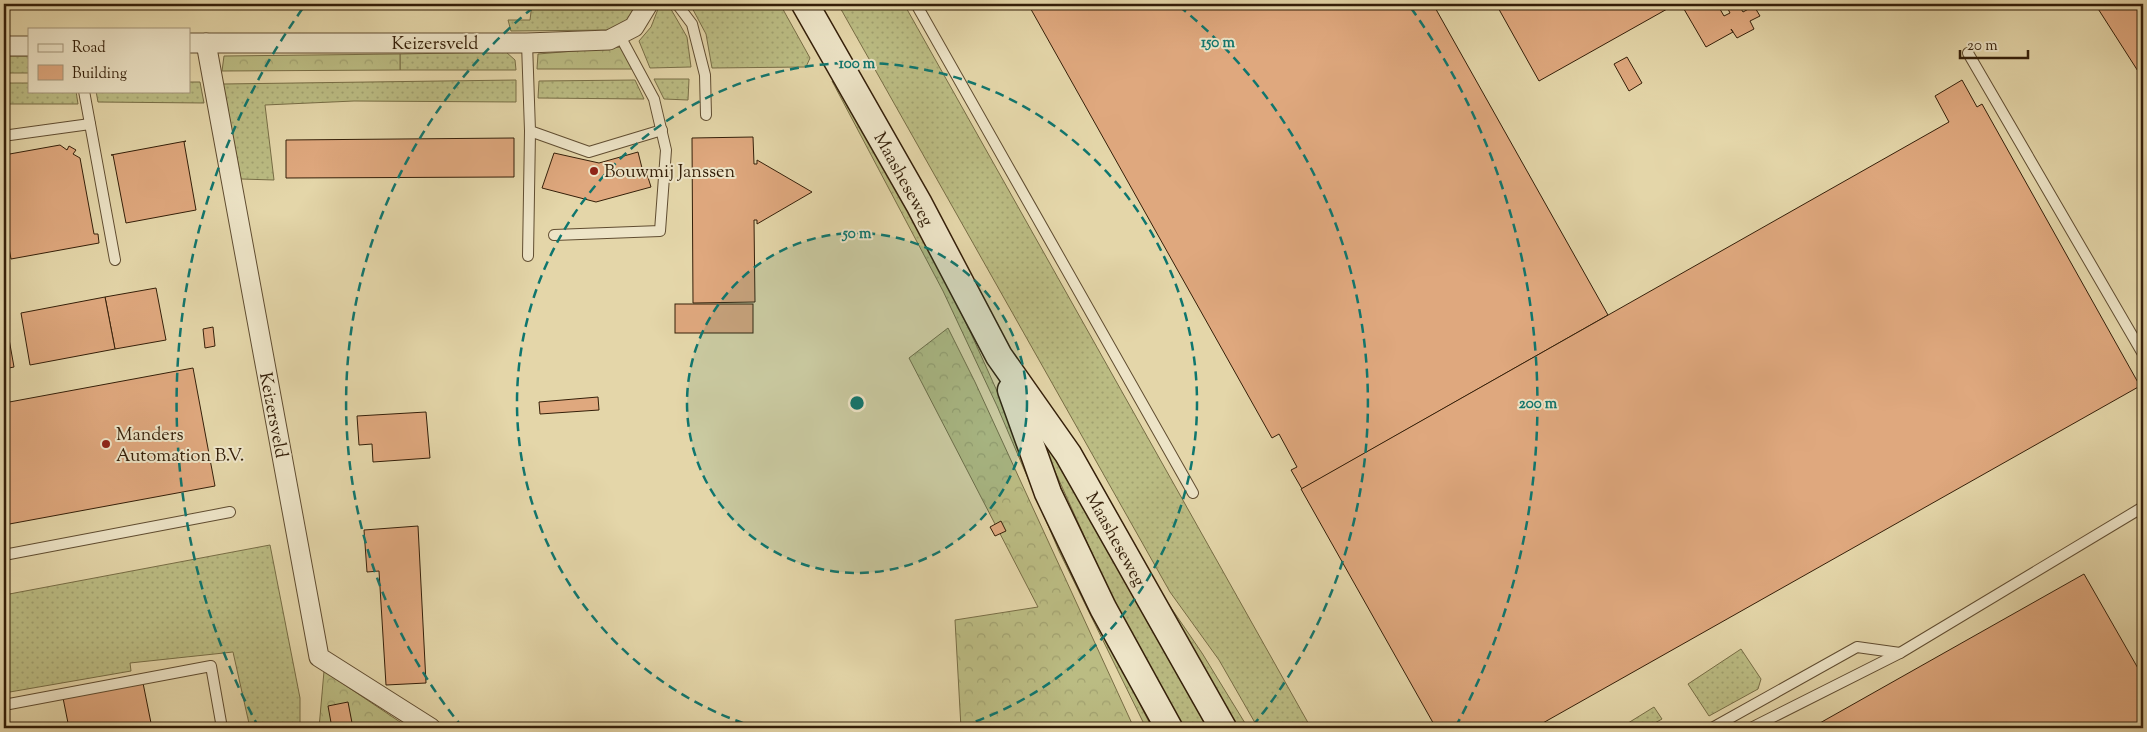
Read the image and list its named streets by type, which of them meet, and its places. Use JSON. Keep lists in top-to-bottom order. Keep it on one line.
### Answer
{"streets":{"main road":["Maasheseweg"],"street":["Keizersveld"]},"places":["Bouwmij Janssen","Manders Automation B.V."],"legend":["Road","Building"],"scale_bar":"20 m","rings":["150 m","100 m","50 m","200 m"]}
